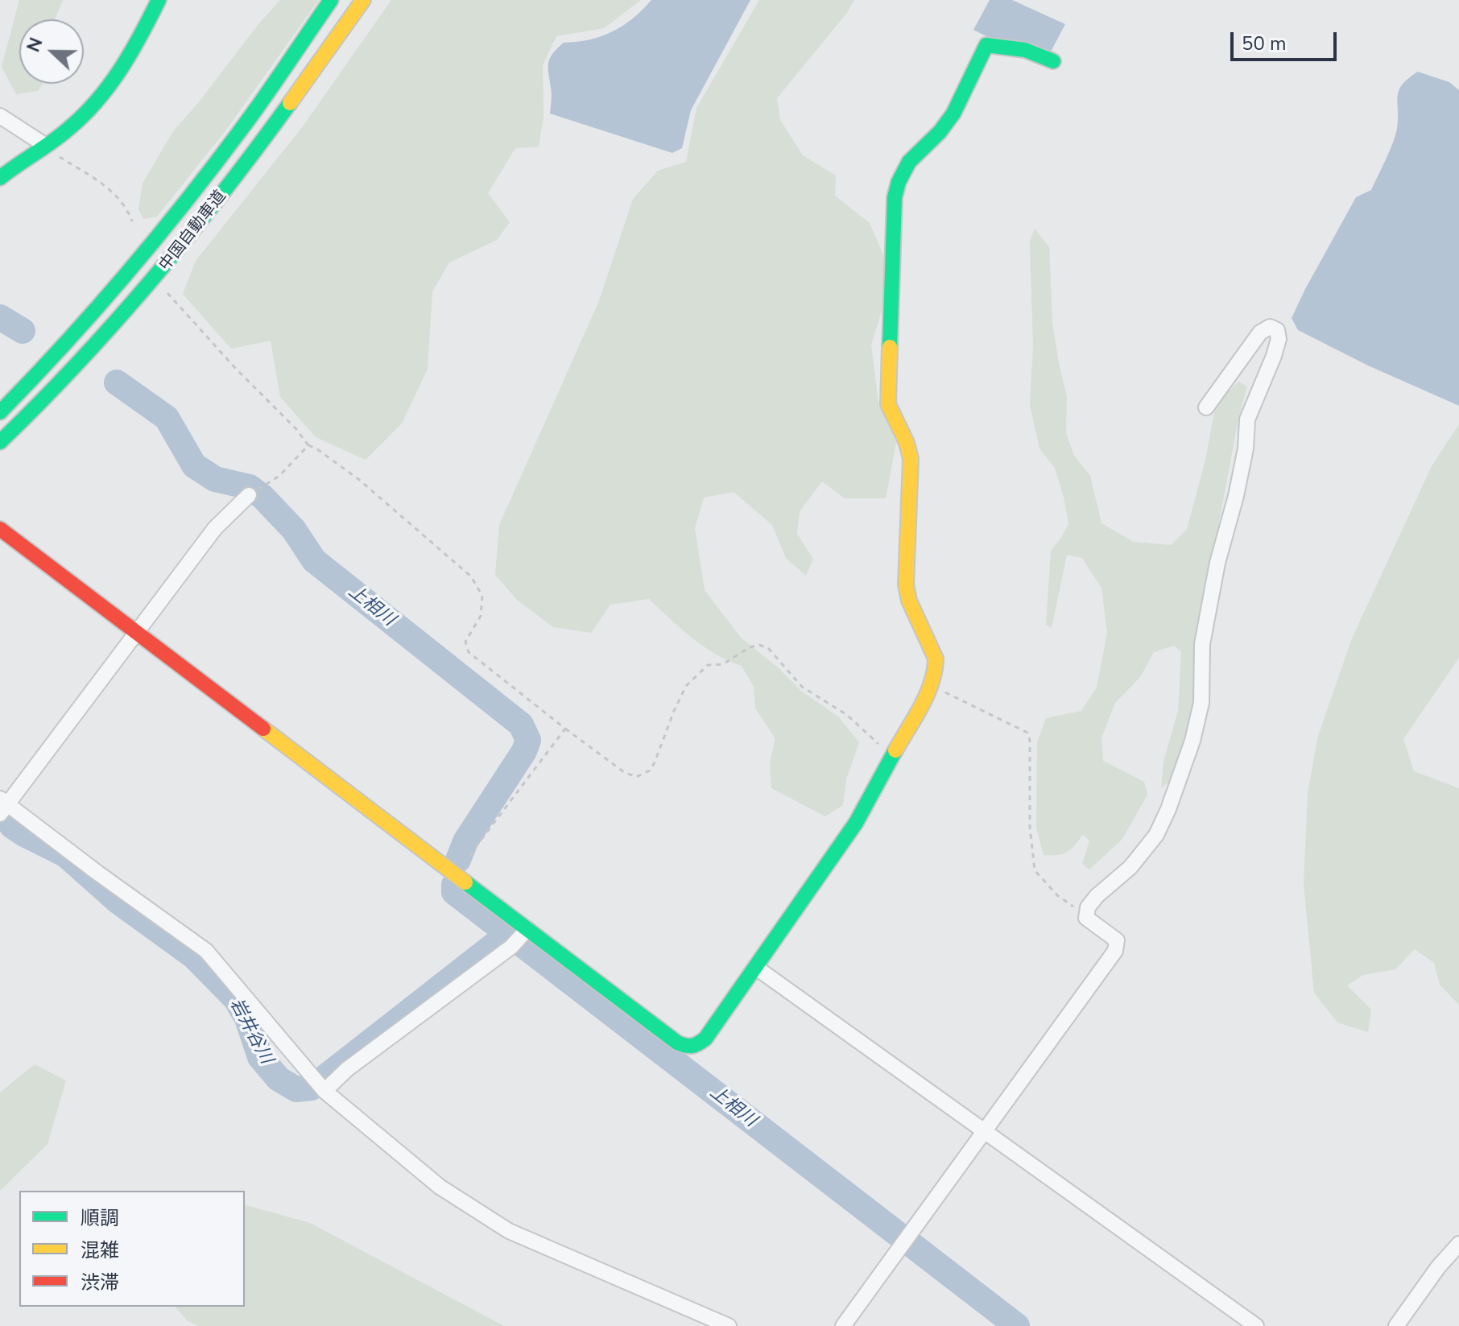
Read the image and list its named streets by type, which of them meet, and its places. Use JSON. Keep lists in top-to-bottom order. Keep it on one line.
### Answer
{"streets":{"main road":["中国自動車道"]},"water":["上相川","岩井谷川"],"legend":["順調","混雑","渋滞"],"scale_bar":"50 m","north":"left"}
